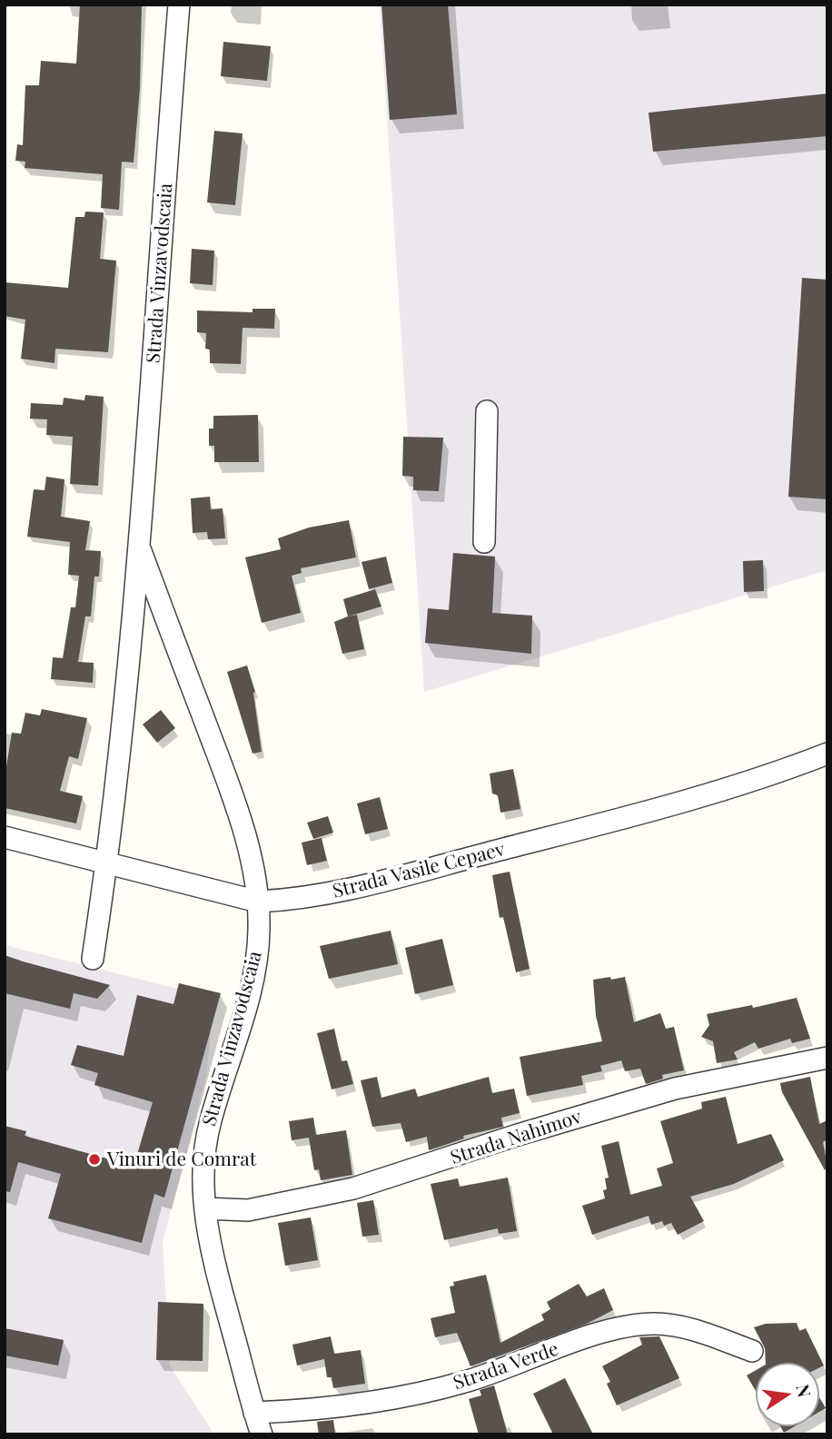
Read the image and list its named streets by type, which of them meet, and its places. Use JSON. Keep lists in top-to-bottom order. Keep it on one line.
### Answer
{"streets":{"street":["Strada Vinzavodscaia","Strada Vasile Cepaev","Strada Nahimov","Strada Verde"]},"crossings":[["Strada Vinzavodscaia","Strada Vasile Cepaev"],["Strada Vinzavodscaia","Strada Nahimov"],["Strada Vinzavodscaia","Strada Verde"]],"places":["Vinuri de Comrat"],"north":"right"}
